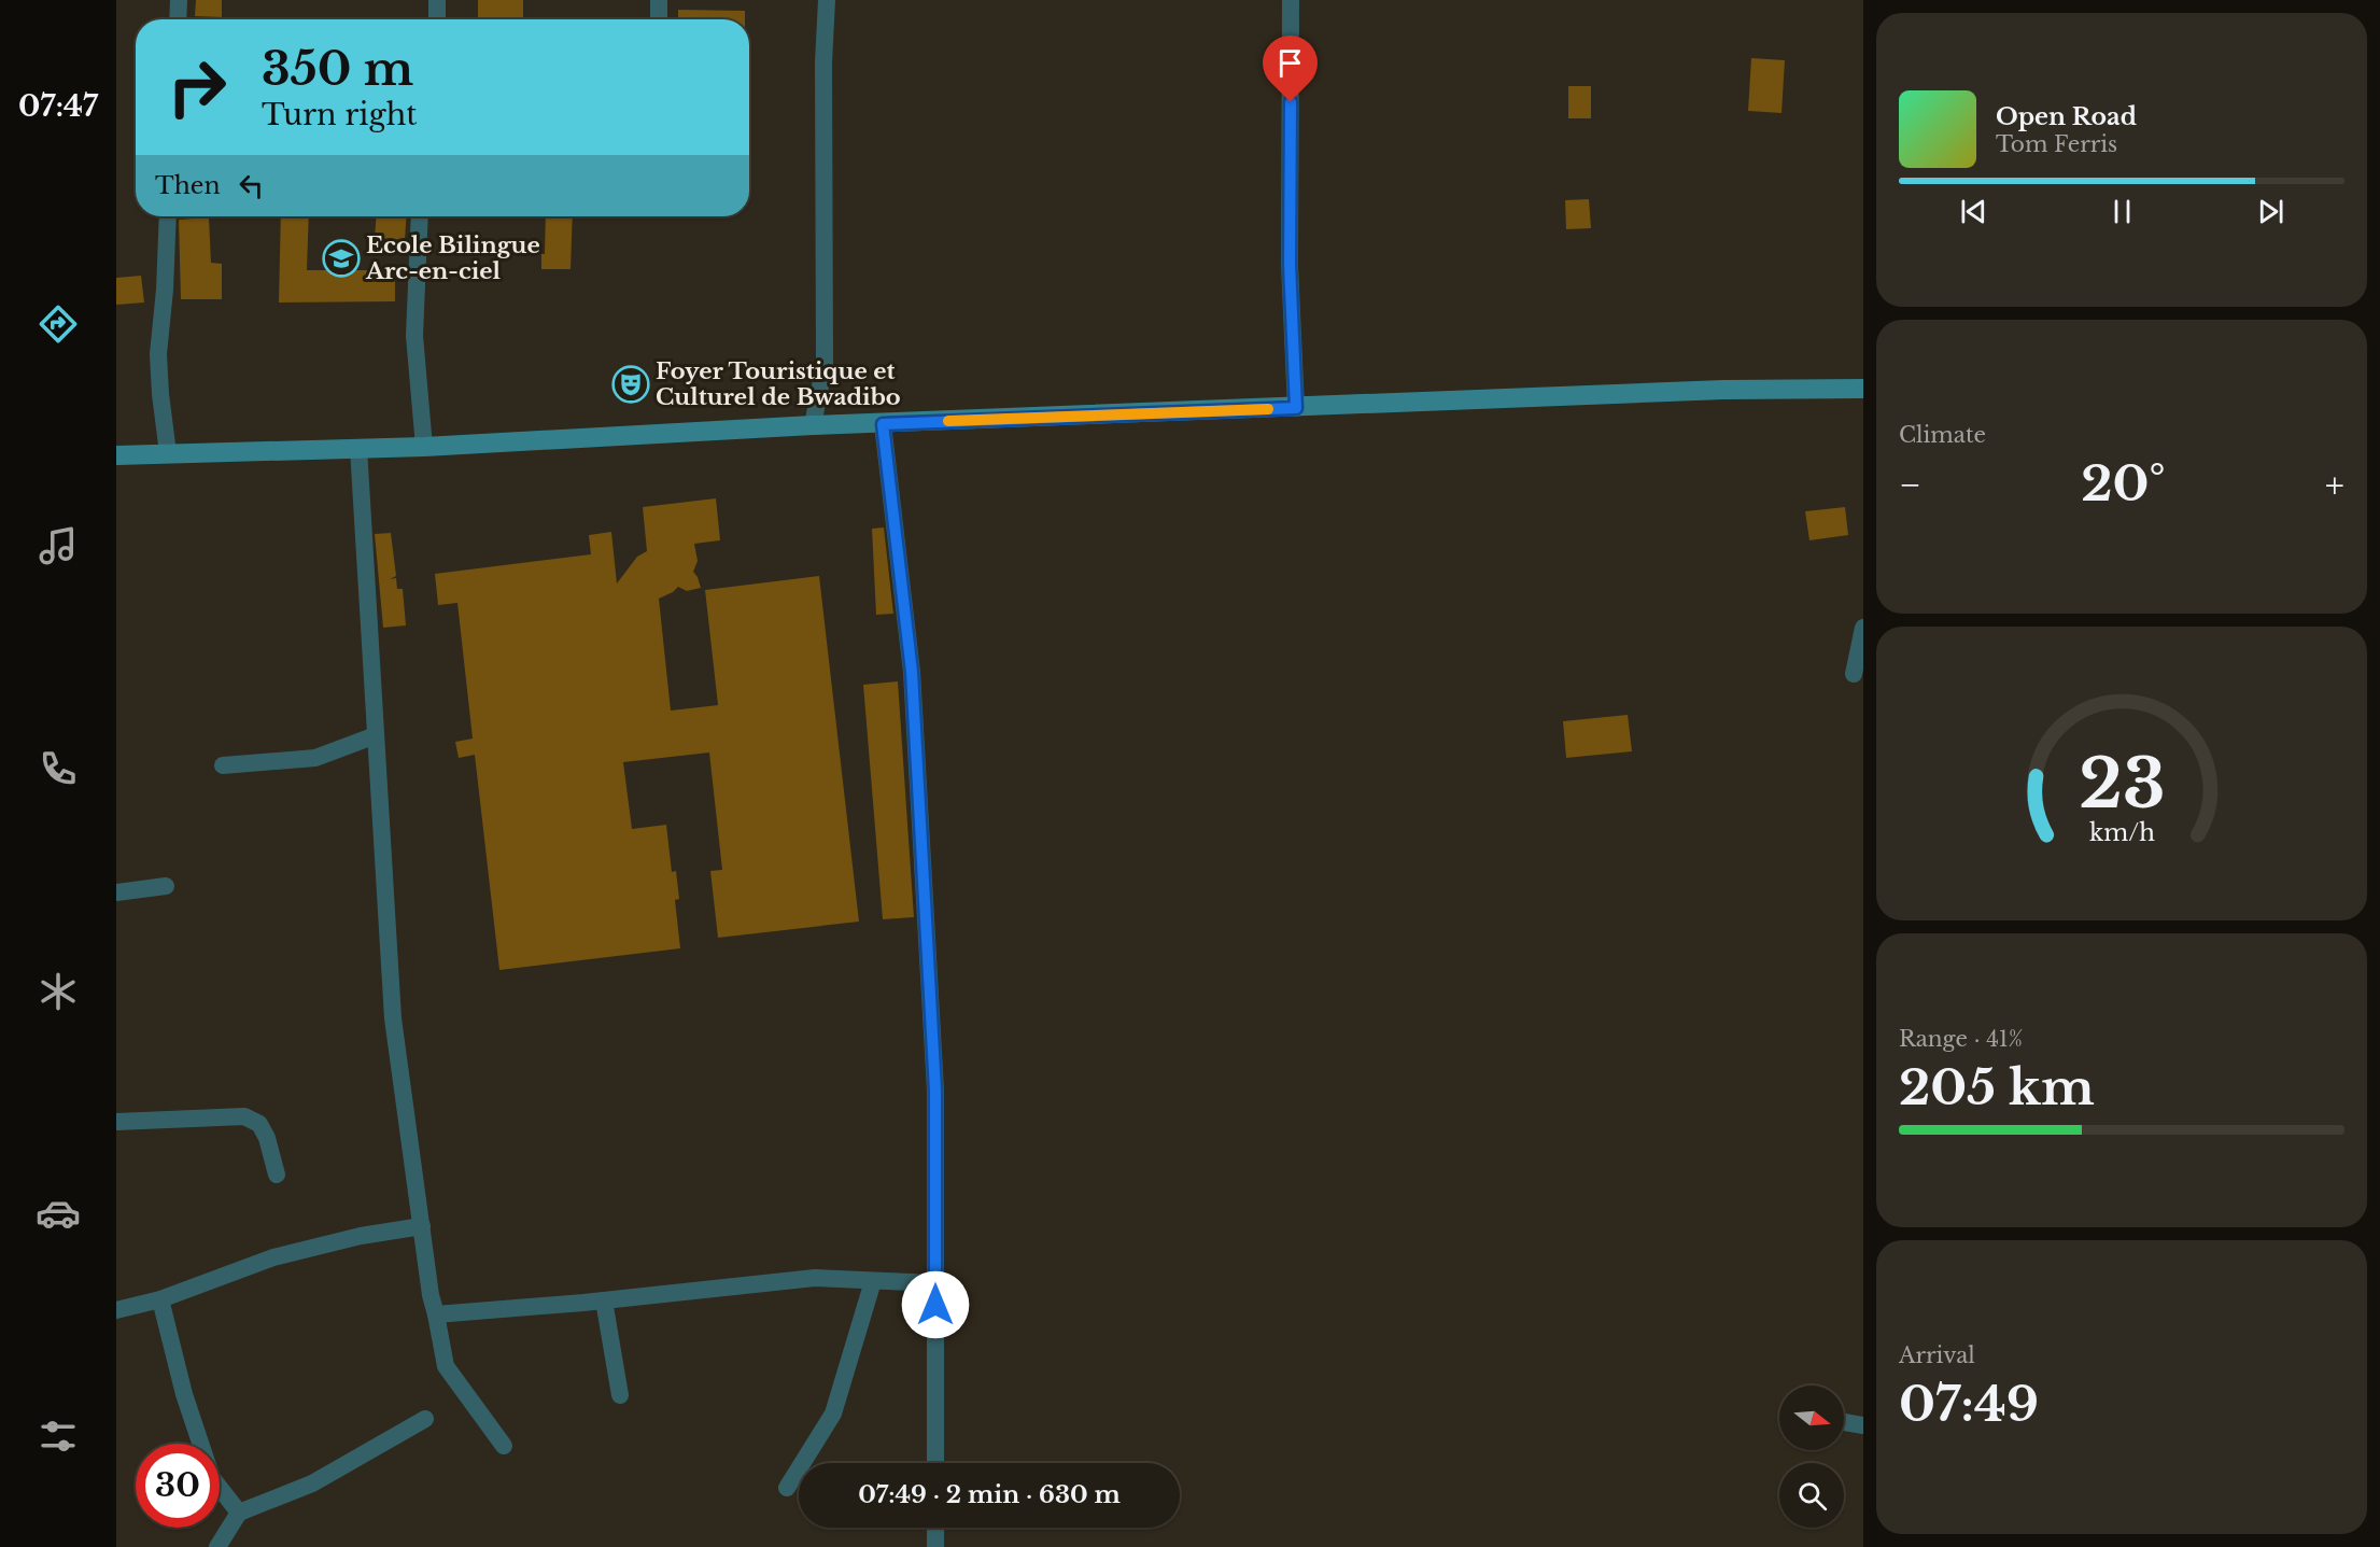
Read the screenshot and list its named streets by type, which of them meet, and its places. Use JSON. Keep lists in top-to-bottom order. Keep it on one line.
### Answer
{"places":{"school or university":["Ecole Bilingue Arc-en-ciel"],"theatre":["Foyer Touristique et Culturel de Bwadibo"]},"north":"right","page":{"tabs":"07:47","turn":["350 m","Turn right"],"song":["Open Road","Tom Ferris"],"then":"Then","tile":["Climate",["Range · 41%","205 km"],["Arrival","07:49"]],"heat":["−","20°","+"],"limit":"30","trip":"07:49 · 2 min · 630 m","gauge":["23","km/h"]}}
